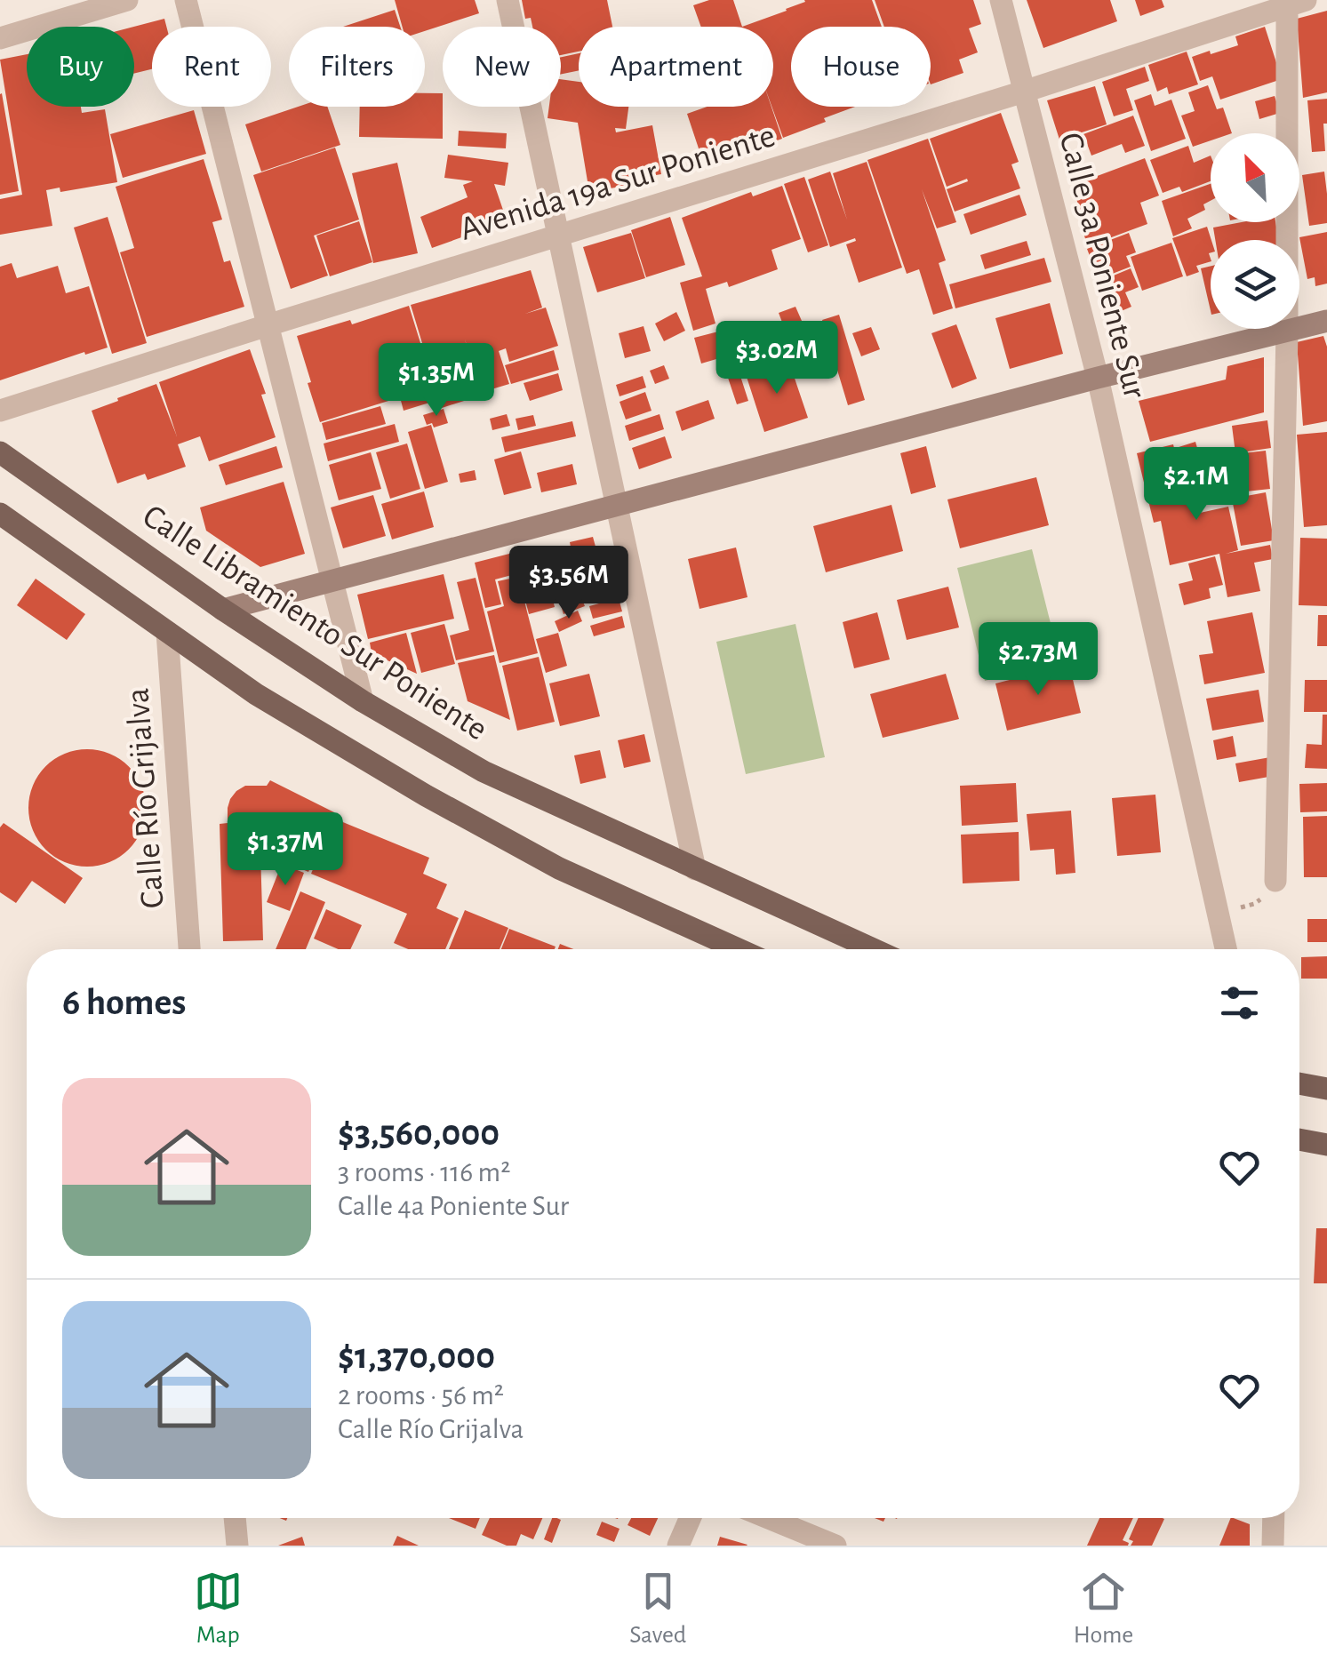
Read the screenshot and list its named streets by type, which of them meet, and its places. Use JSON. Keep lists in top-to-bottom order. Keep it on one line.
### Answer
{"streets":{"main road":["Calle Libramiento Sur Poniente"],"street":["Avenida 19a Sur Poniente","Calle 3a Poniente Sur","Calle Río Grijalva"]},"crossings":[["Avenida 19a Sur Poniente","Calle 3a Poniente Sur"]],"north":"top left","page":{"chip":["Buy","Rent","Filters","New","Apartment","House"],"price":["$3.02M","$1.35M","$2.1M","$3.56M","$2.73M","$1.37M"],"heading":"6 homes","list":[{"name":"$3,560,000","note":"3 rooms · 116 m² · Calle 4a Poniente Sur"},{"name":"$1,370,000","note":"2 rooms · 56 m² · Calle Río Grijalva"}],"tabs":["Map","Saved","Home"]}}
